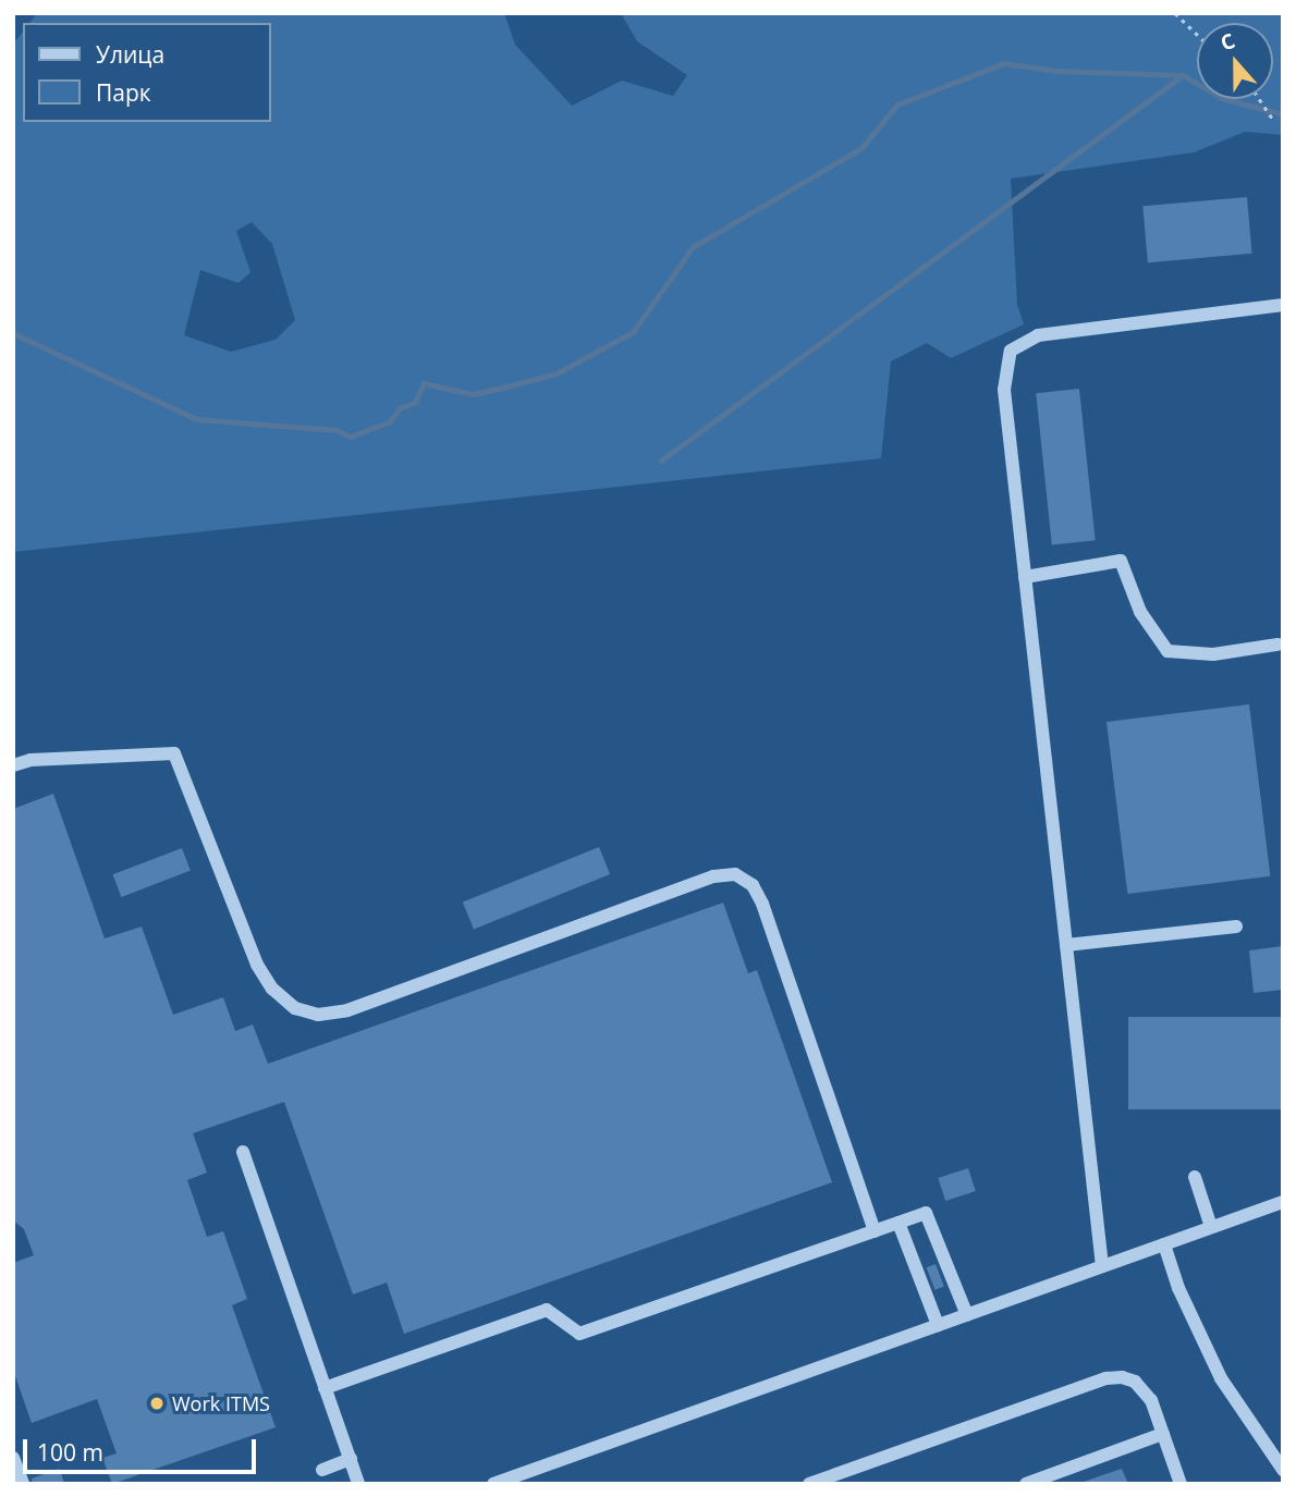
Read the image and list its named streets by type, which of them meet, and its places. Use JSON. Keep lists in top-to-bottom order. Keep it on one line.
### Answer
{"places":["Work ITMS"],"legend":["Улица","Парк"],"scale_bar":"100 m","north":"top"}
